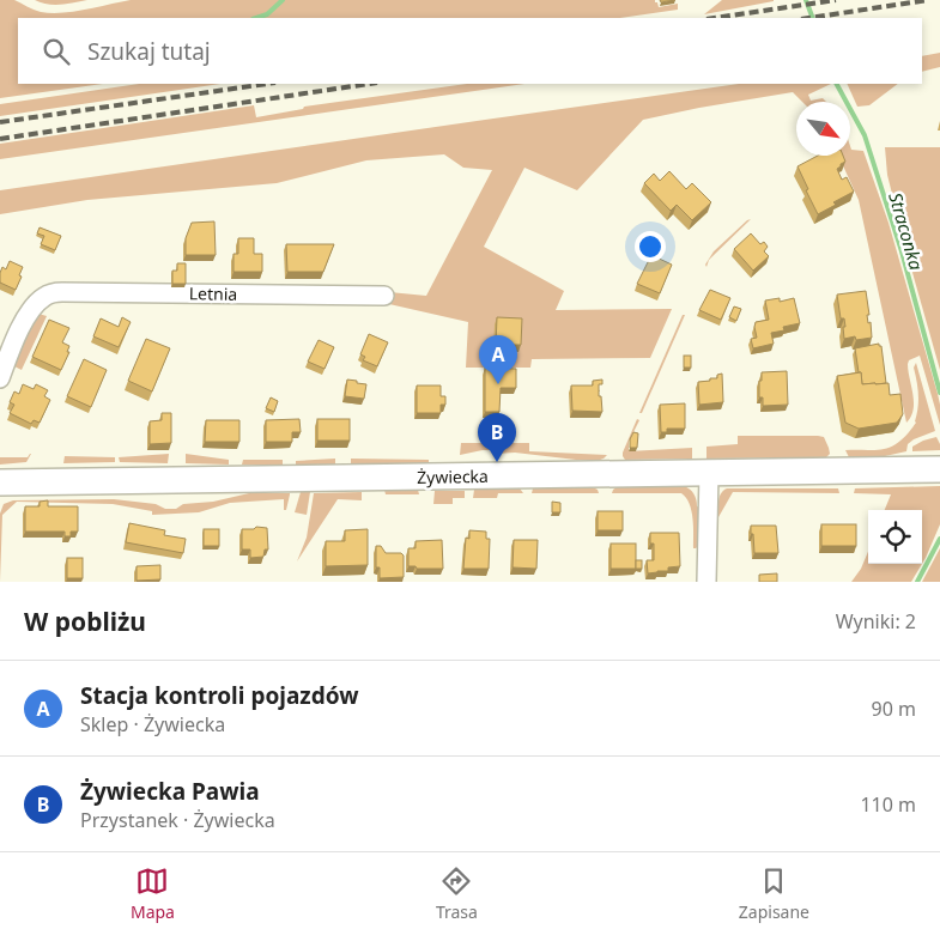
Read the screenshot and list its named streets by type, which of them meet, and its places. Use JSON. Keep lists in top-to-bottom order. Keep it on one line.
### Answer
{"streets":{"main road":["Żywiecka"],"street":["Letnia"]},"water":["Straconka"],"north":"bottom right","page":{"search":"Szukaj tutaj","pins":["A","B"],"heading":["W pobliżu","Wyniki: 2"],"list":[{"mark":"A","name":"Stacja kontroli pojazdów","note":"Sklep · Żywiecka","value":"90 m"},{"mark":"B","name":"Żywiecka Pawia","note":"Przystanek · Żywiecka","value":"110 m"}],"nav":["Mapa","Trasa","Zapisane"]}}
